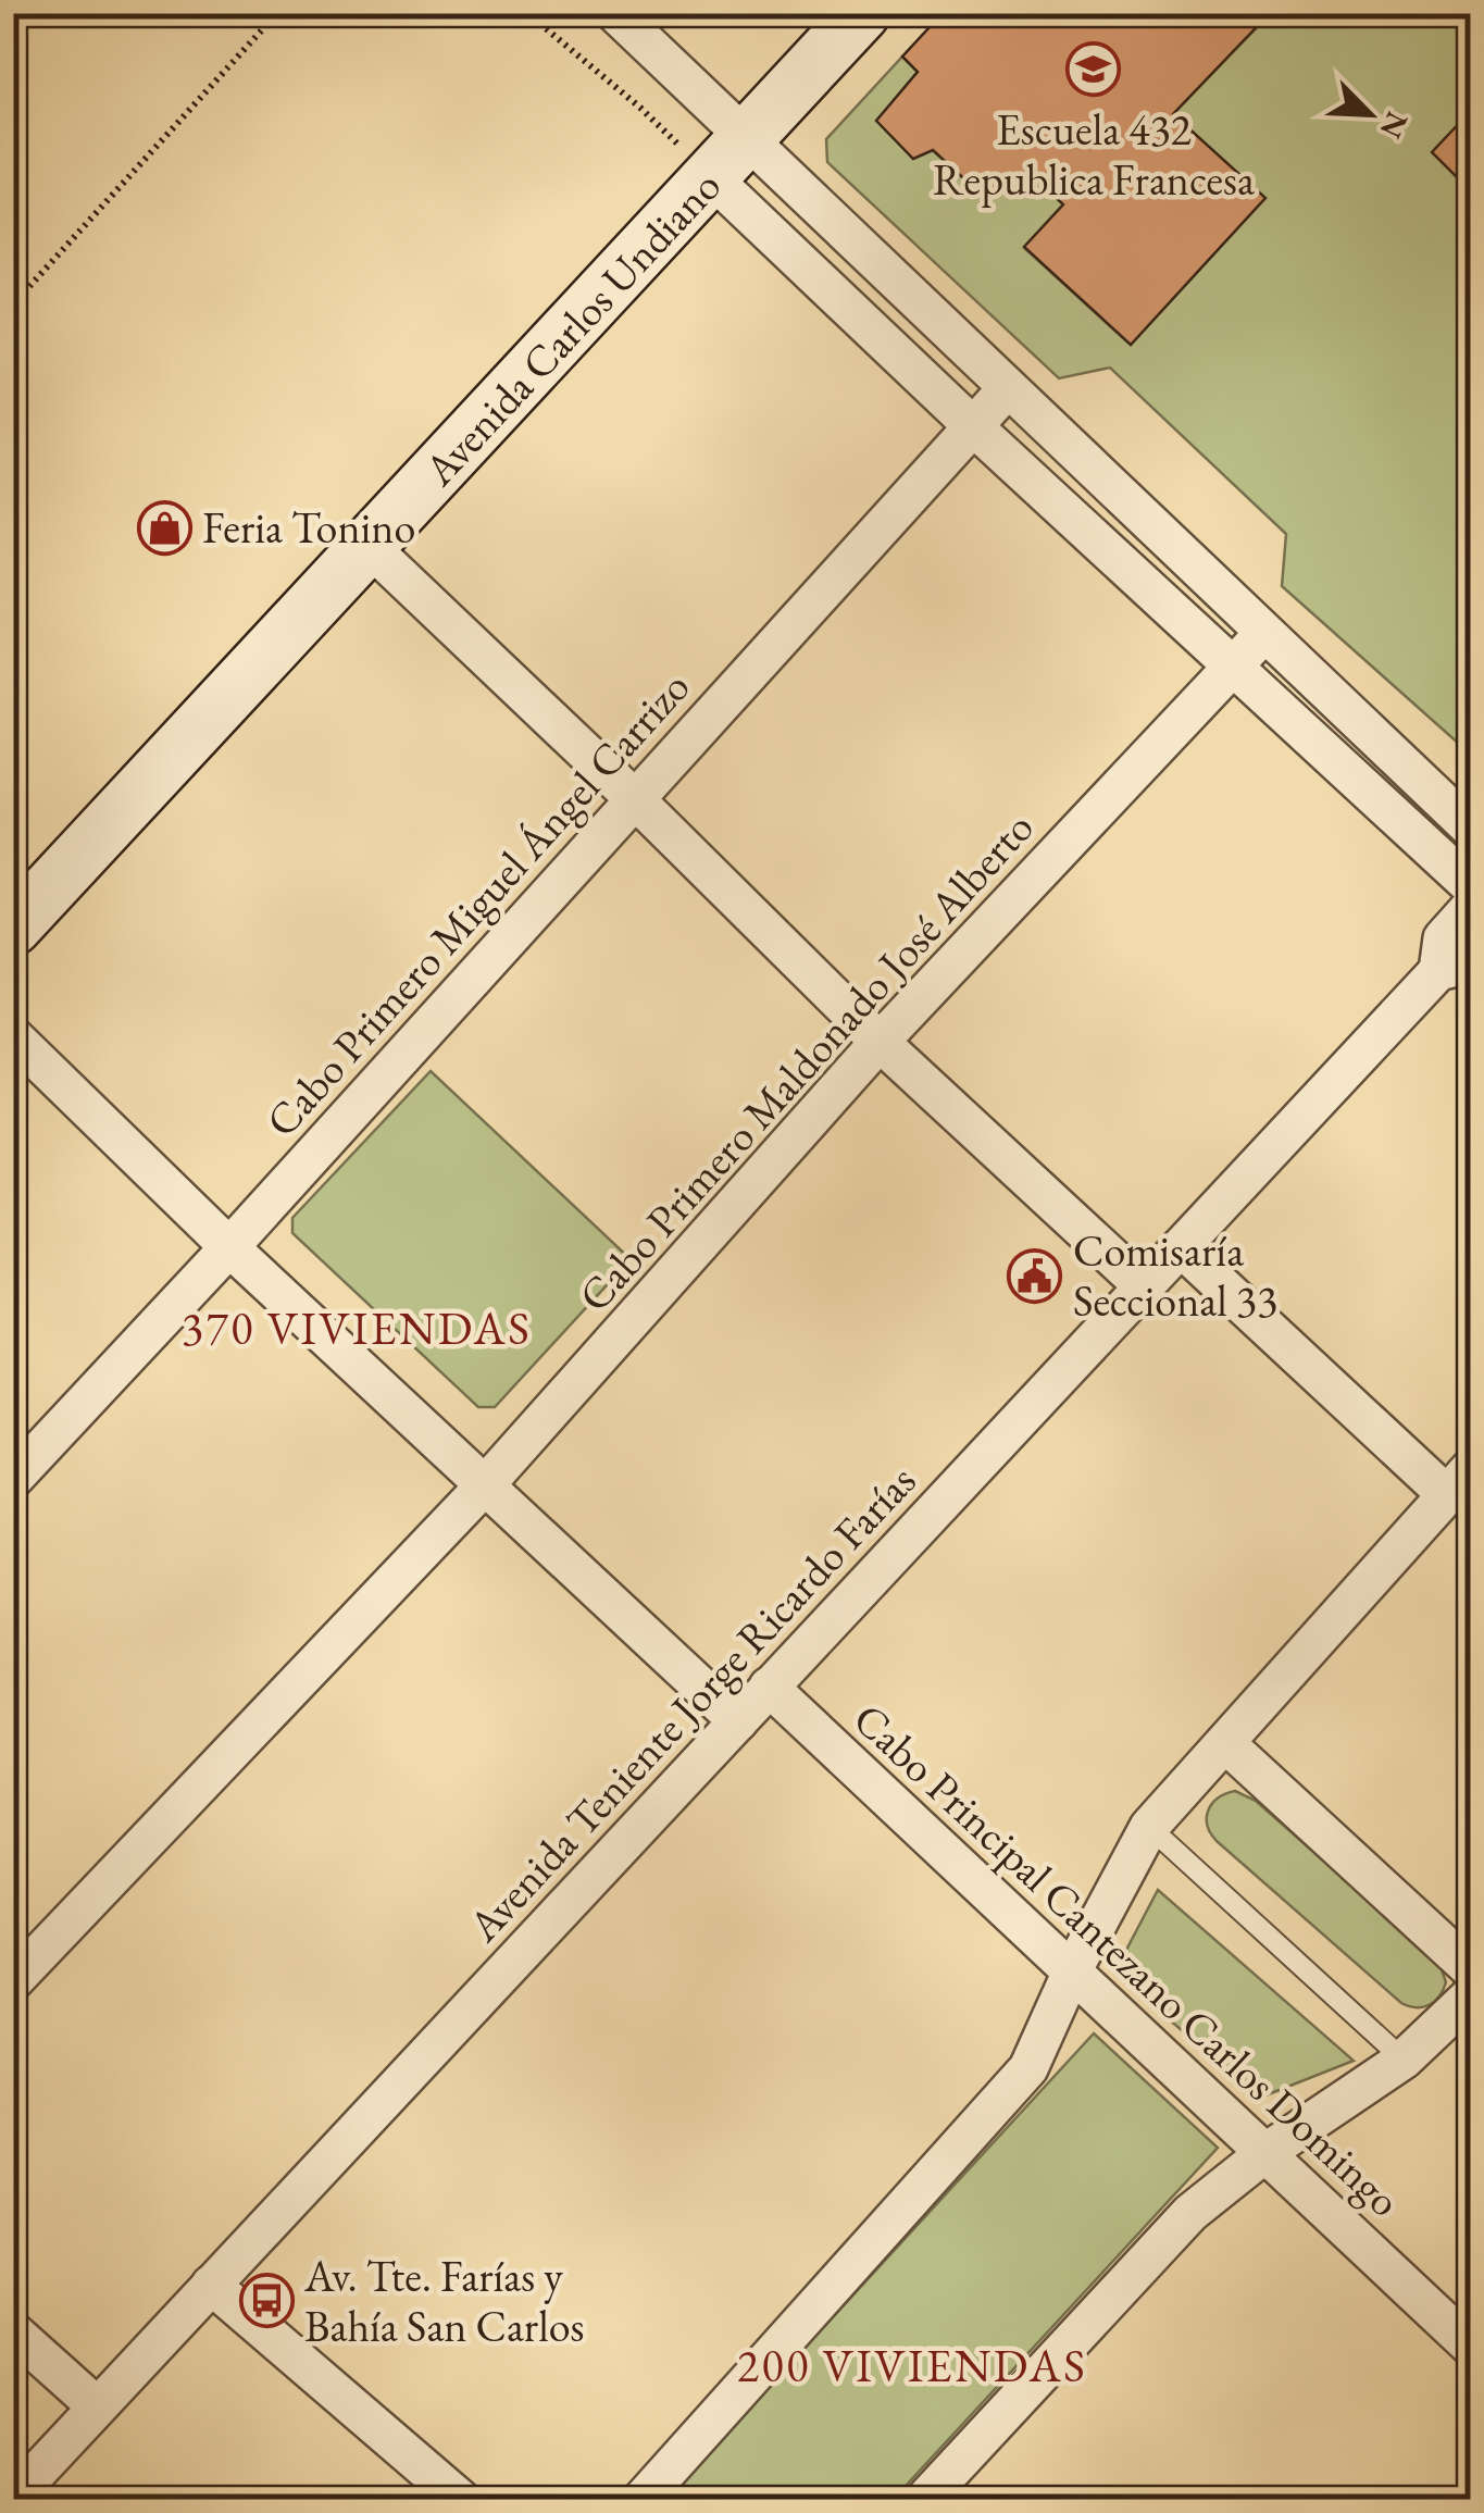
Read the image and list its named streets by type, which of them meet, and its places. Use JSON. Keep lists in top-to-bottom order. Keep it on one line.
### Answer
{"streets":{"street":["Avenida Carlos Undiano","Cabo Primero Miguel Ángel Carrizo","Cabo Primero Maldonado José Alberto","Avenida Teniente Jorge Ricardo Farías","Cabo Principal Cantezano Carlos Domingo"]},"crossings":[["Avenida Teniente Jorge Ricardo Farías","Cabo Principal Cantezano Carlos Domingo"]],"districts":["370 VIVIENDAS","200 VIVIENDAS"],"places":{"school or university":["Escuela 432 Republica Francesa"],"shop":["Feria Tonino"],"public building":["Comisaría Seccional 33"],"bus stop":["Av. Tte. Farías y Bahía San Carlos"]},"north":"bottom right"}
